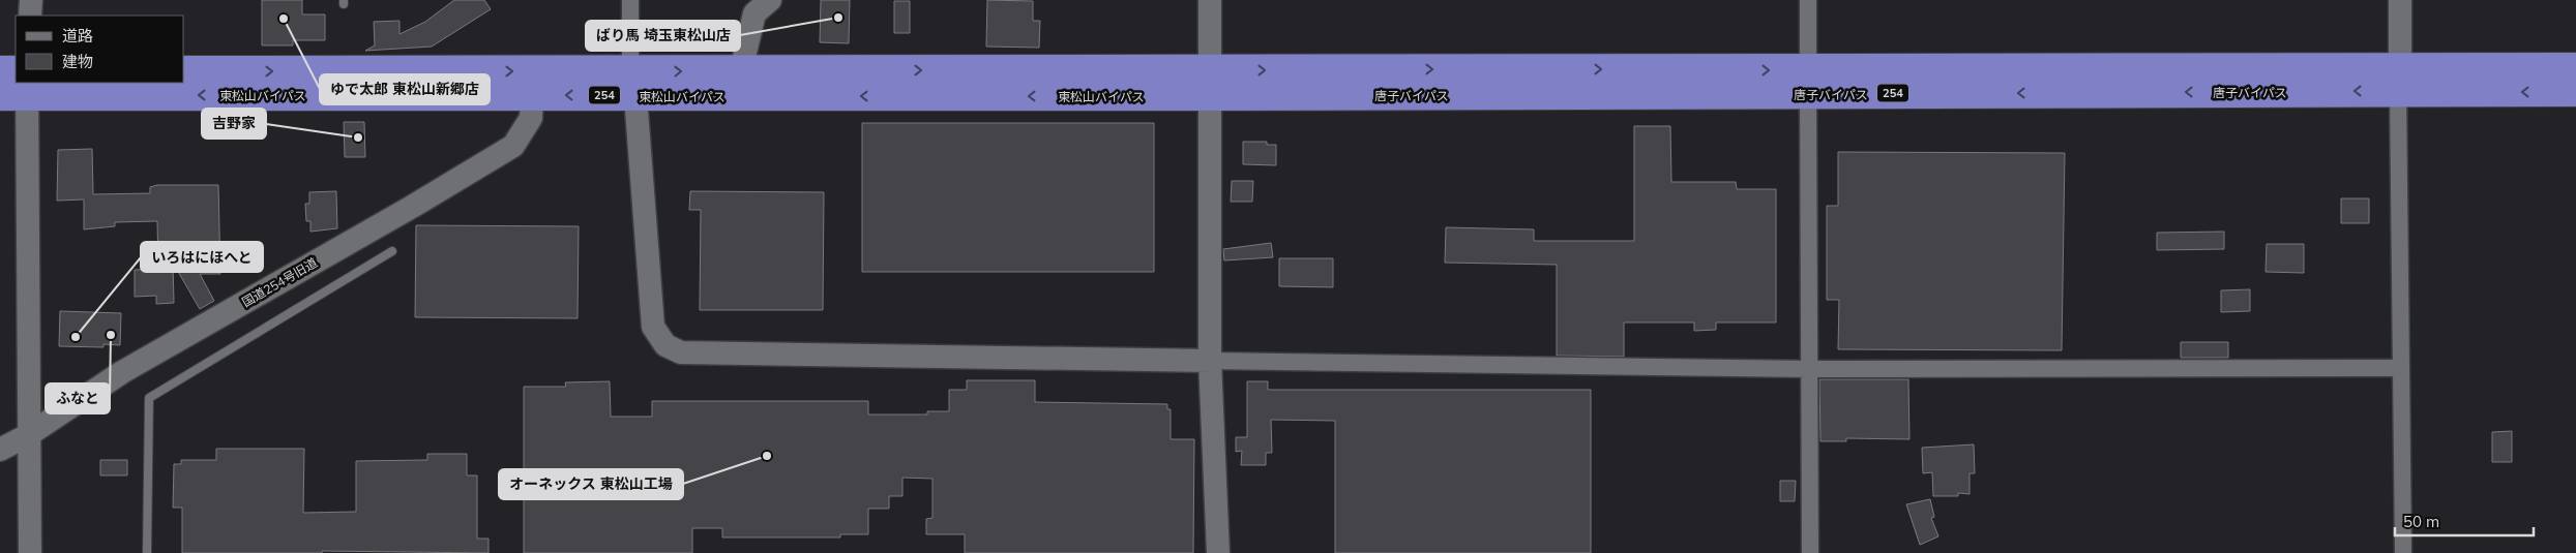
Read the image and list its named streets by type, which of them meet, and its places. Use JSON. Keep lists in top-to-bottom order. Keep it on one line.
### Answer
{"streets":{"highway":["唐子バイパス","254","東松山バイパス"],"street":["国道254号旧道"]},"crossings":[["唐子バイパス","東松山バイパス"],["東松山バイパス","国道254号旧道"]],"places":["ばり馬 埼玉東松山店","ゆで太郎 東松山新郷店","吉野家","ふなと","いろはにほへと","オーネックス 東松山工場"],"legend":["道路","建物"],"scale_bar":"50 m"}
